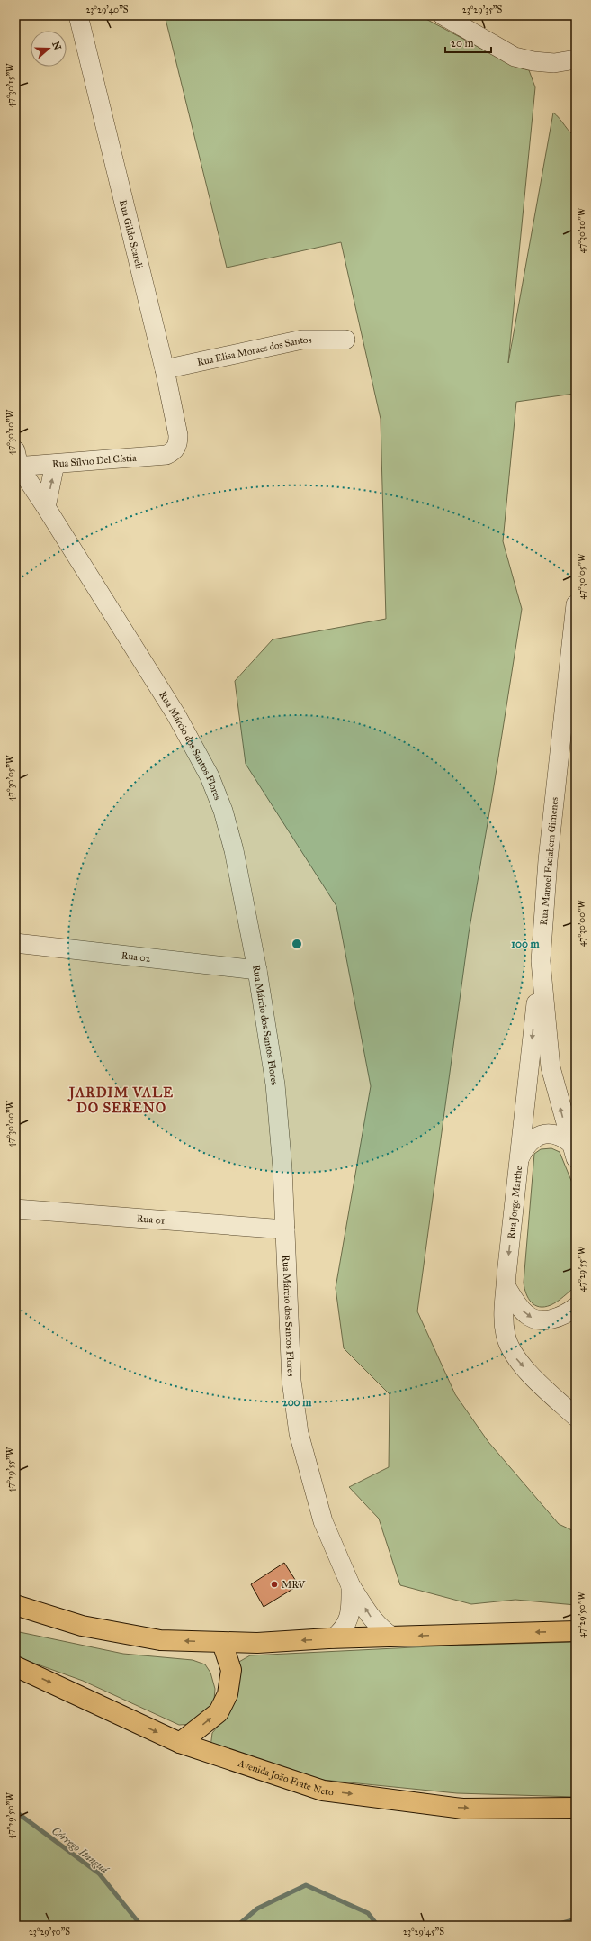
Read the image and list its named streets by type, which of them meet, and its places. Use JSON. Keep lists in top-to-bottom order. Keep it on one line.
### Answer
{"streets":{"main road":["Avenida João Frate Neto"],"street":["Rua Gildo Scareli","Rua Elisa Moraes dos Santos","Rua Sílvio Del Cístia","Rua Márcio dos Santos Flores","Rua Manoel Faciabem Gimenes","Rua 02","Rua Jorge Marthe","Rua 01"]},"crossings":[["Rua Gildo Scareli","Rua Elisa Moraes dos Santos"],["Rua Gildo Scareli","Rua Sílvio Del Cístia"],["Rua Sílvio Del Cístia","Rua Márcio dos Santos Flores"],["Rua Márcio dos Santos Flores","Rua 02"],["Rua Márcio dos Santos Flores","Rua 01"],["Rua Manoel Faciabem Gimenes","Rua Jorge Marthe"]],"one_way":["Rua Jorge Marthe"],"districts":["JARDIM VALE DO SERENO"],"water":["Córrego Itanguá"],"places":["MRV"],"scale_bar":"20 m","north":"right","coordinates":["23°29'40\"S","23°29'35\"S","47°30'15\"W","47°30'10\"W","47°30'05\"W","47°30'00\"W","47°29'55\"W","47°29'50\"W","23°29'50\"S","23°29'45\"S"],"rings":["100 m","200 m"]}
